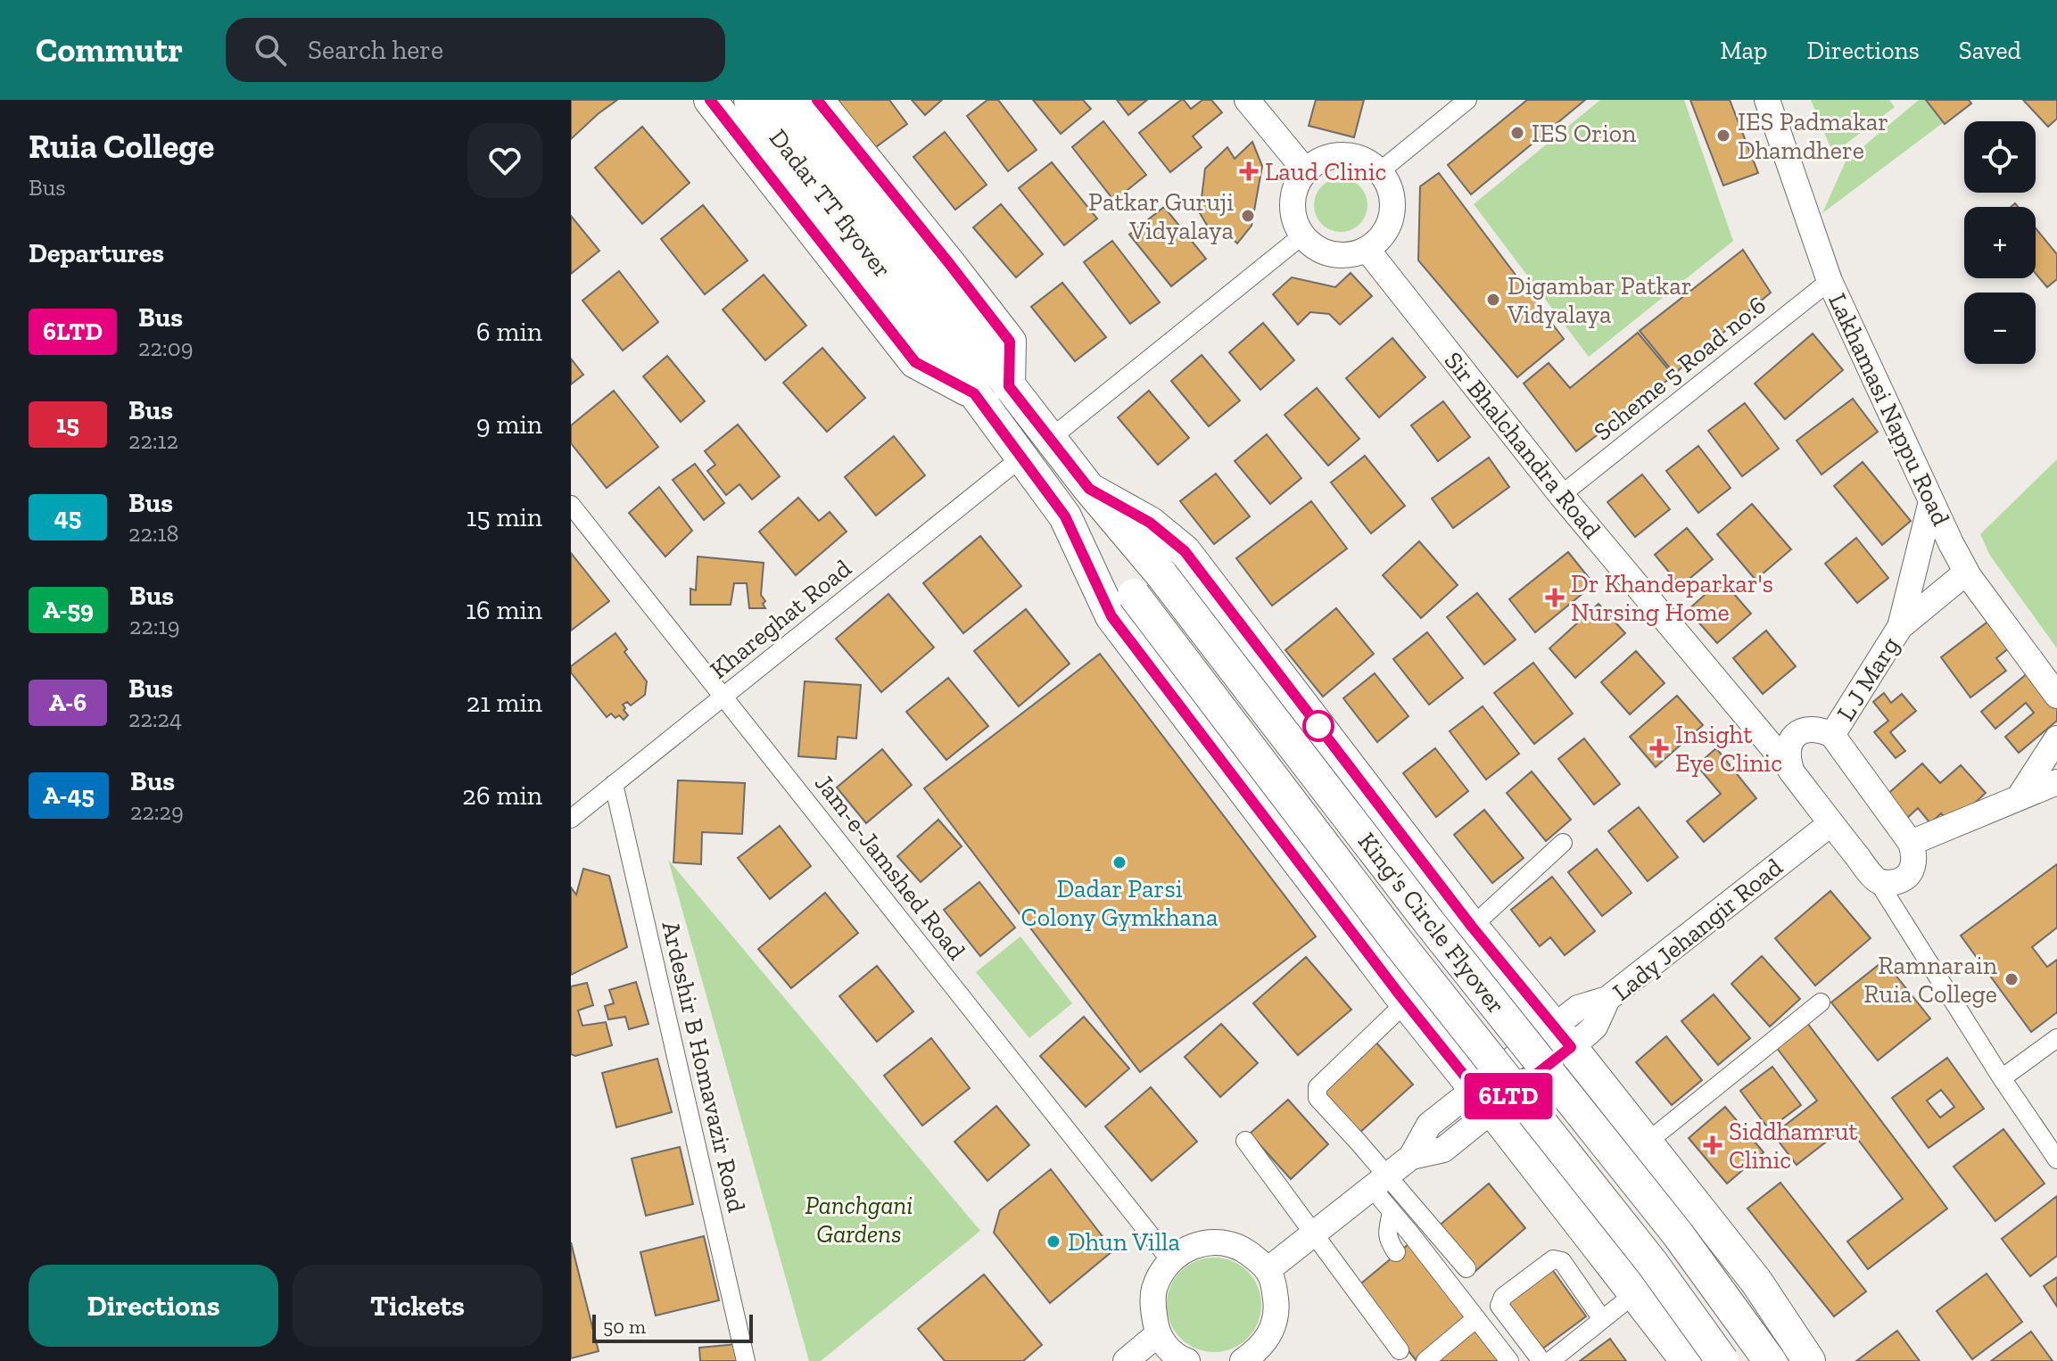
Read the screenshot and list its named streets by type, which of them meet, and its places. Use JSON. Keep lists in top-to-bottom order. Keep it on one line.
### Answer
{"streets":{"highway":["Dadar TT flyover","King's Circle Flyover"],"street":["Scheme 5 Road no.6","Lakhamasi Nappu Road","Sir Bhalchandra Road","Khareghat Road","L J Marg","Jam-e-Jamshed Road","Lady Jehangir Road","Ardeshir B Homavazir Road"]},"crossings":[["Dadar TT flyover","King's Circle Flyover"],["Scheme 5 Road no.6","Lakhamasi Nappu Road"],["Scheme 5 Road no.6","Sir Bhalchandra Road"],["Lakhamasi Nappu Road","L J Marg"],["Sir Bhalchandra Road","L J Marg"],["Sir Bhalchandra Road","Lady Jehangir Road"],["Khareghat Road","Jam-e-Jamshed Road"],["Khareghat Road","Ardeshir B Homavazir Road"]],"parks":["Panchgani Gardens"],"places":{"other":["IES Orion","IES Padmakar Dhamdhere","Patkar Guruji Vidyalaya","Digambar Patkar Vidyalaya","Dadar Parsi Colony Gymkhana","Ramnarain Ruia College","Dhun Villa"],"health":["Laud Clinic","Dr Khandeparkar's Nursing Home","Insight Eye Clinic","Siddhamrut Clinic"]},"lines":["bus line 6LTD"],"scale_bar":"50 m","page":{"header":"Commutr","search":"Search here","nav":["Map","Directions","Saved"],"heading":[["Ruia College","Bus"],"Departures"],"on_map":"6LTD","map_buttons":["+","−"],"list":[{"mark":"6LTD","name":"Bus","note":"22:09","value":"6 min"},{"mark":"15","name":"Bus","note":"22:12","value":"9 min"},{"mark":"45","name":"Bus","note":"22:18","value":"15 min"},{"mark":"A-59","name":"Bus","note":"22:19","value":"16 min"},{"mark":"A-6","name":"Bus","note":"22:24","value":"21 min"},{"mark":"A-45","name":"Bus","note":"22:29","value":"26 min"}],"buttons":["Directions","Tickets"],"scale":"50 m"}}
